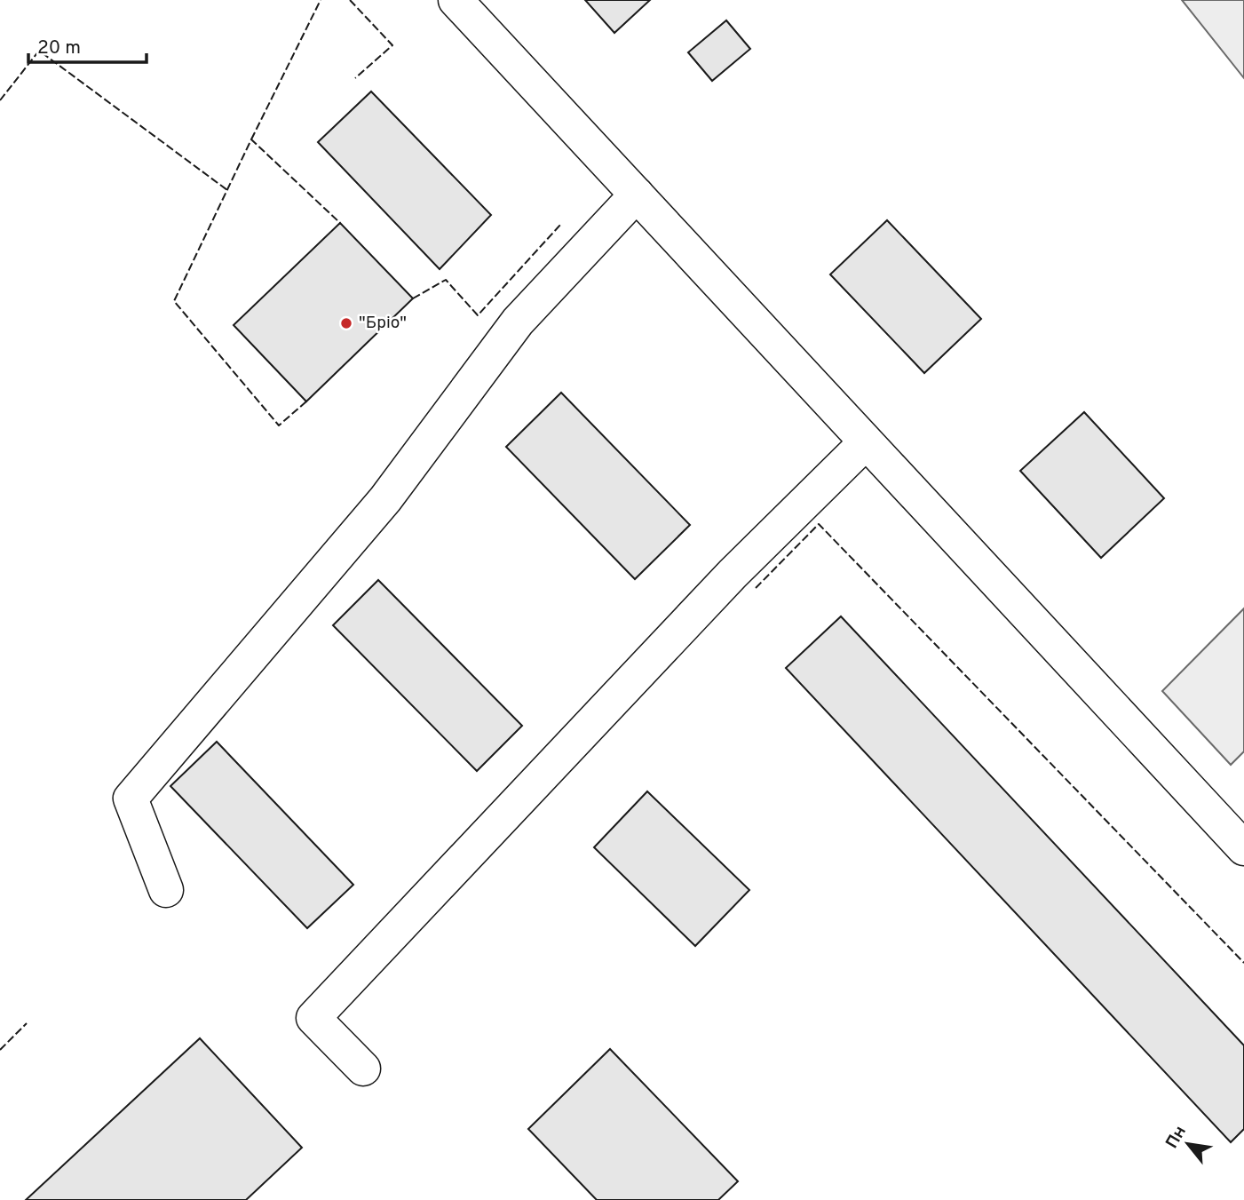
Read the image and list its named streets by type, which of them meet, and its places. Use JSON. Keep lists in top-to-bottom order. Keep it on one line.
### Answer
{"places":["\"Бріо\""],"scale_bar":"20 m","north":"top left"}
